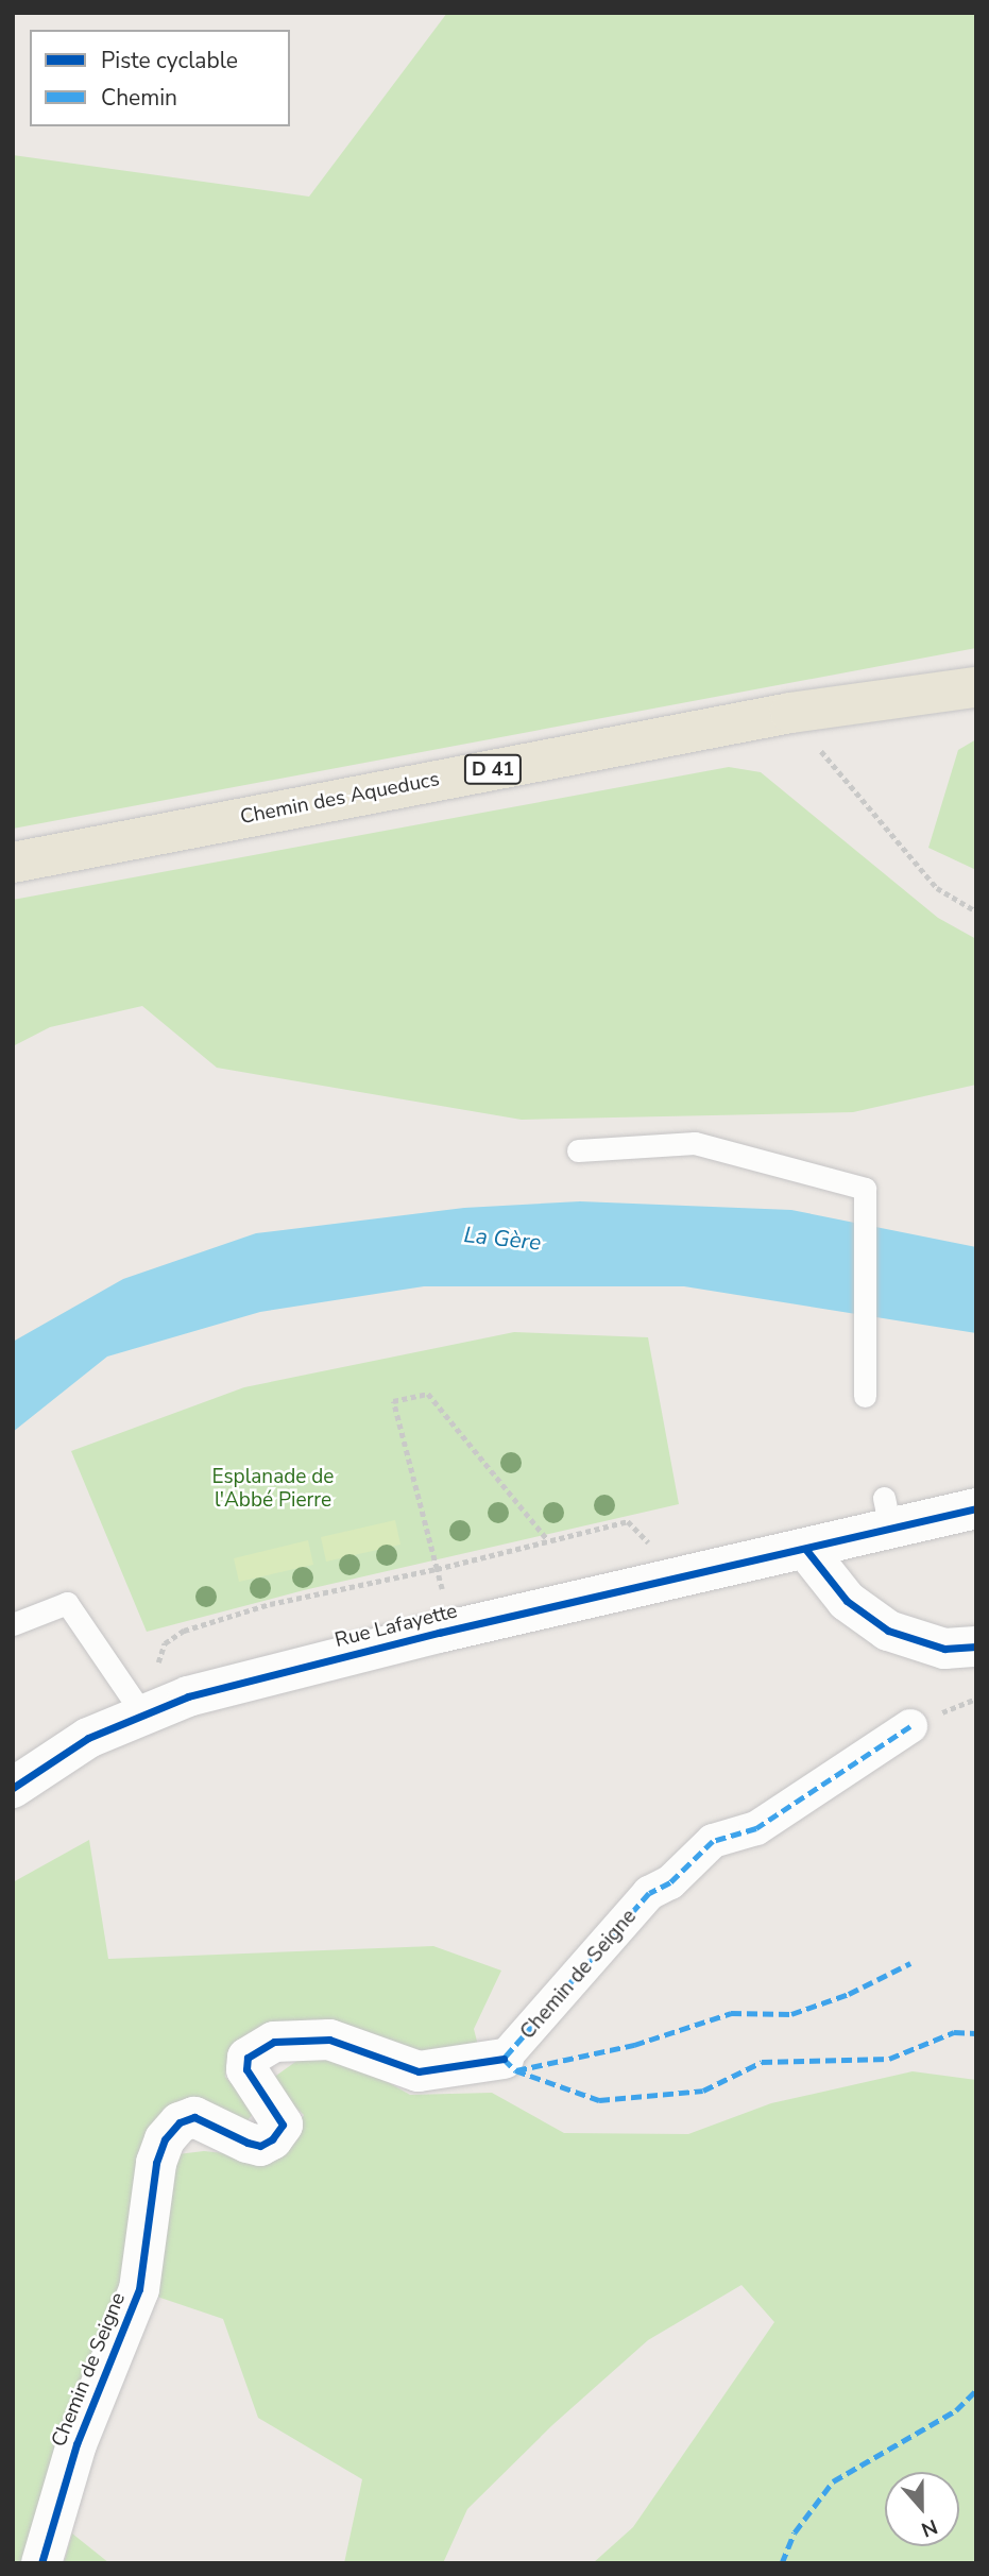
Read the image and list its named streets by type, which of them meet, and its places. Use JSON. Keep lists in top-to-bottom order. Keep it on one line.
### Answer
{"streets":{"main road":["D 41","Chemin des Aqueducs"],"street":["Rue Lafayette","Chemin de Seigne"]},"water":["La Gère"],"parks":["Esplanade de l'Abbé Pierre"],"legend":["Piste cyclable","Chemin"],"north":"bottom"}
